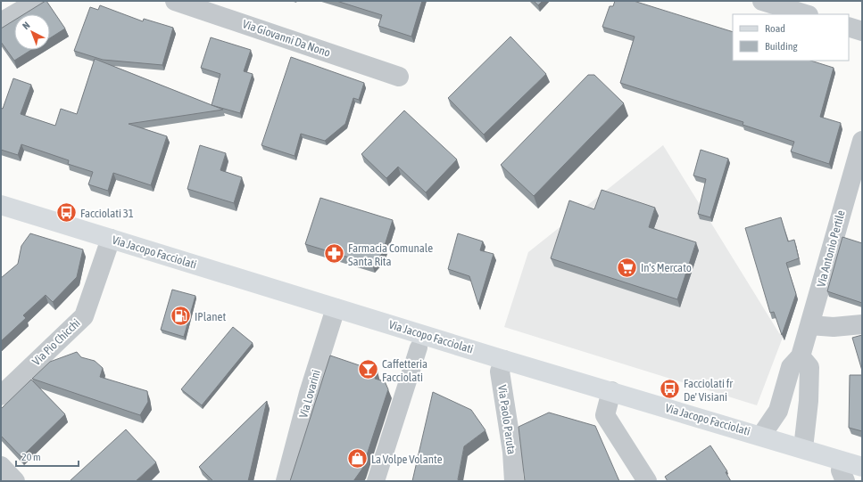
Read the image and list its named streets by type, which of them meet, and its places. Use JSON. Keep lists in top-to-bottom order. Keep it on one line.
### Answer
{"streets":{"main road":["Via Jacopo Facciolati"],"street":["Via Giovanni Da Nono","Via Antonio Pertile","Via Pio Chicchi","Via Lovarini","Via Paolo Paruta"]},"crossings":[["Via Antonio Pertile","Via Jacopo Facciolati"],["Via Jacopo Facciolati","Via Pio Chicchi"],["Via Jacopo Facciolati","Via Lovarini"],["Via Jacopo Facciolati","Via Paolo Paruta"]],"places":{"bus stop":["Facciolati 31","Facciolati fr De' Visiani"],"pharmacy":["Farmacia Comunale Santa Rita"],"supermarket":["In's Mercato"],"fuel station":["IPlanet"],"bar":["Caffetteria Facciolati"],"shop":["La Volpe Volante"]},"legend":["Road","Building"],"scale_bar":"20 m","north":"top left"}
